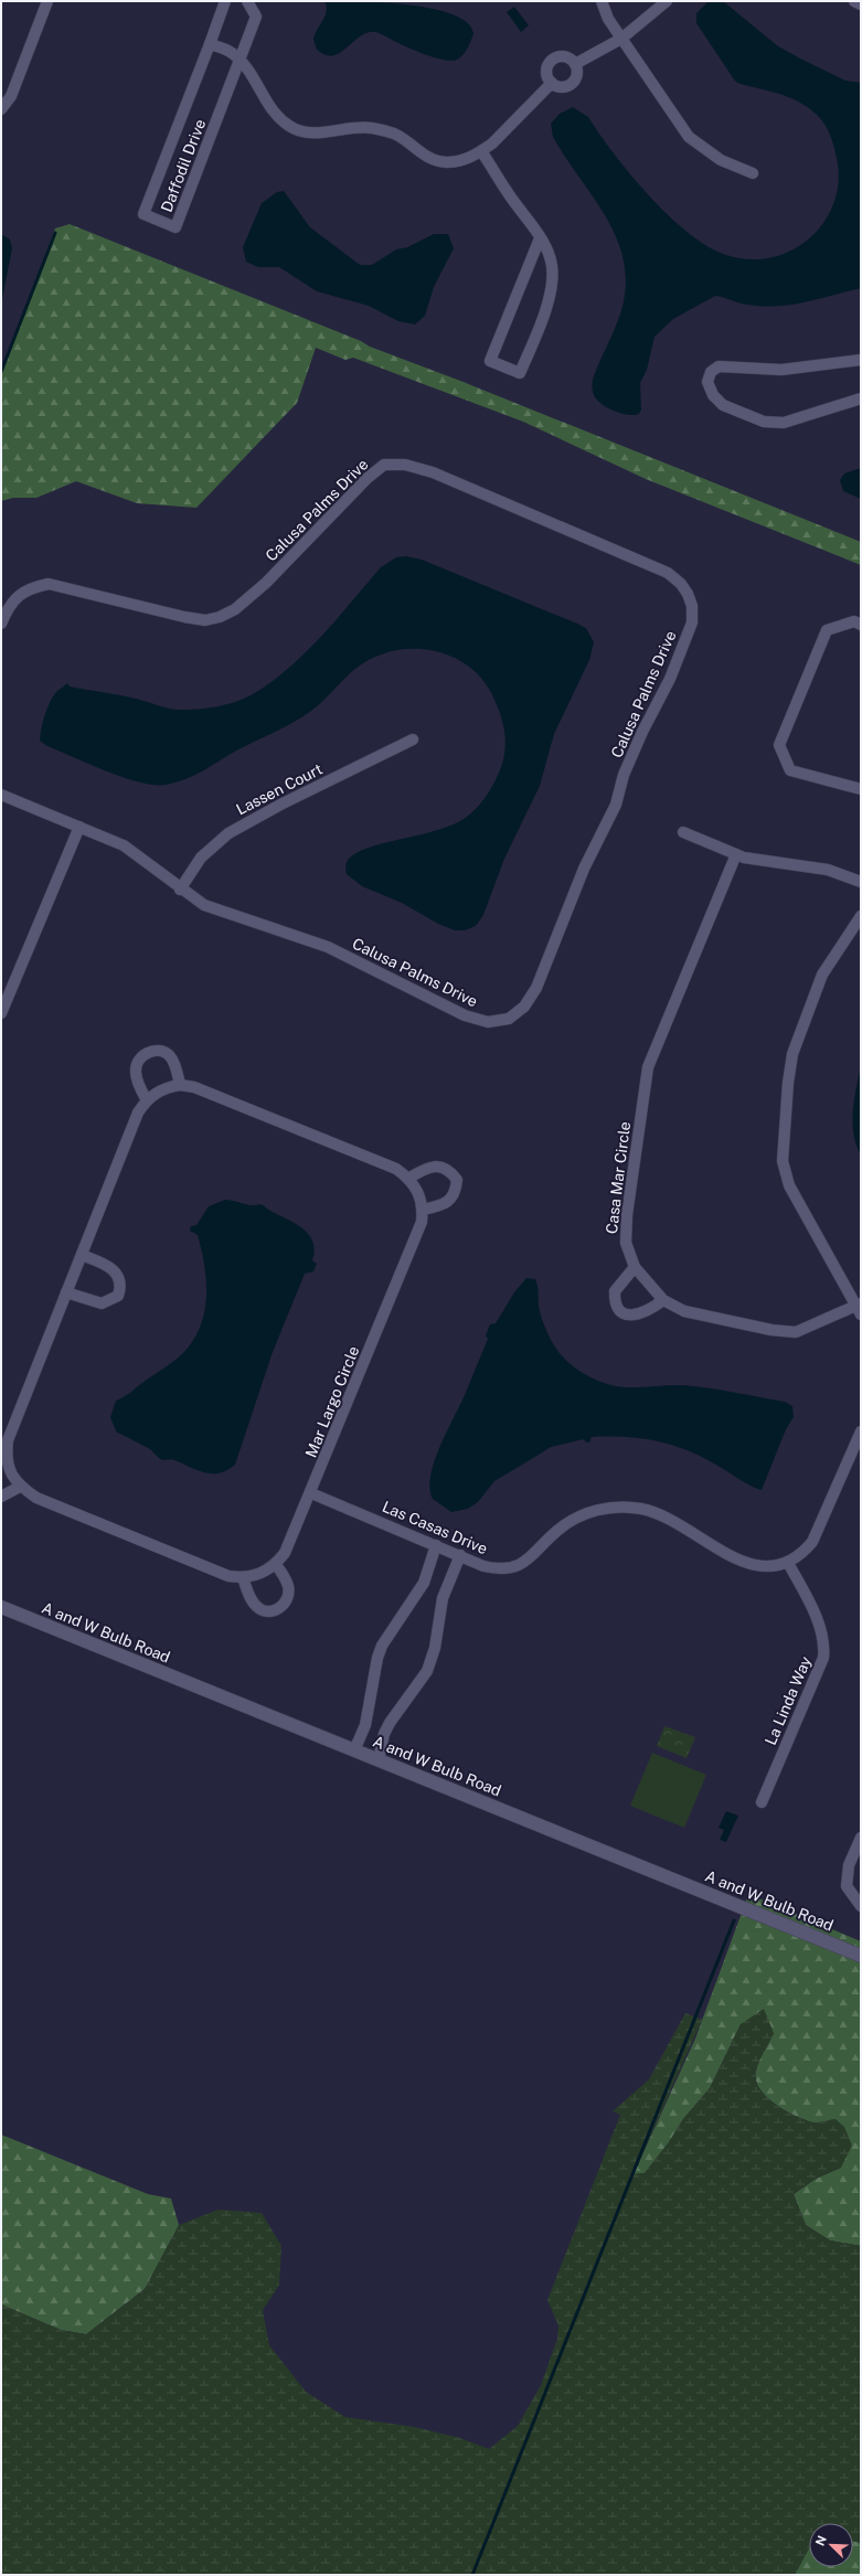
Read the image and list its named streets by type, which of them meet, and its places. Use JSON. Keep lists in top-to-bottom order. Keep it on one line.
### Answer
{"streets":{"street":["Daffodil Drive","Calusa Palms Drive","Lassen Court","Casa Mar Circle","Mar Largo Circle","Las Casas Drive","A and W Bulb Road","La Linda Way"]},"crossings":[["Calusa Palms Drive","Lassen Court"],["Mar Largo Circle","Las Casas Drive"],["Las Casas Drive","La Linda Way"]],"north":"top left"}
